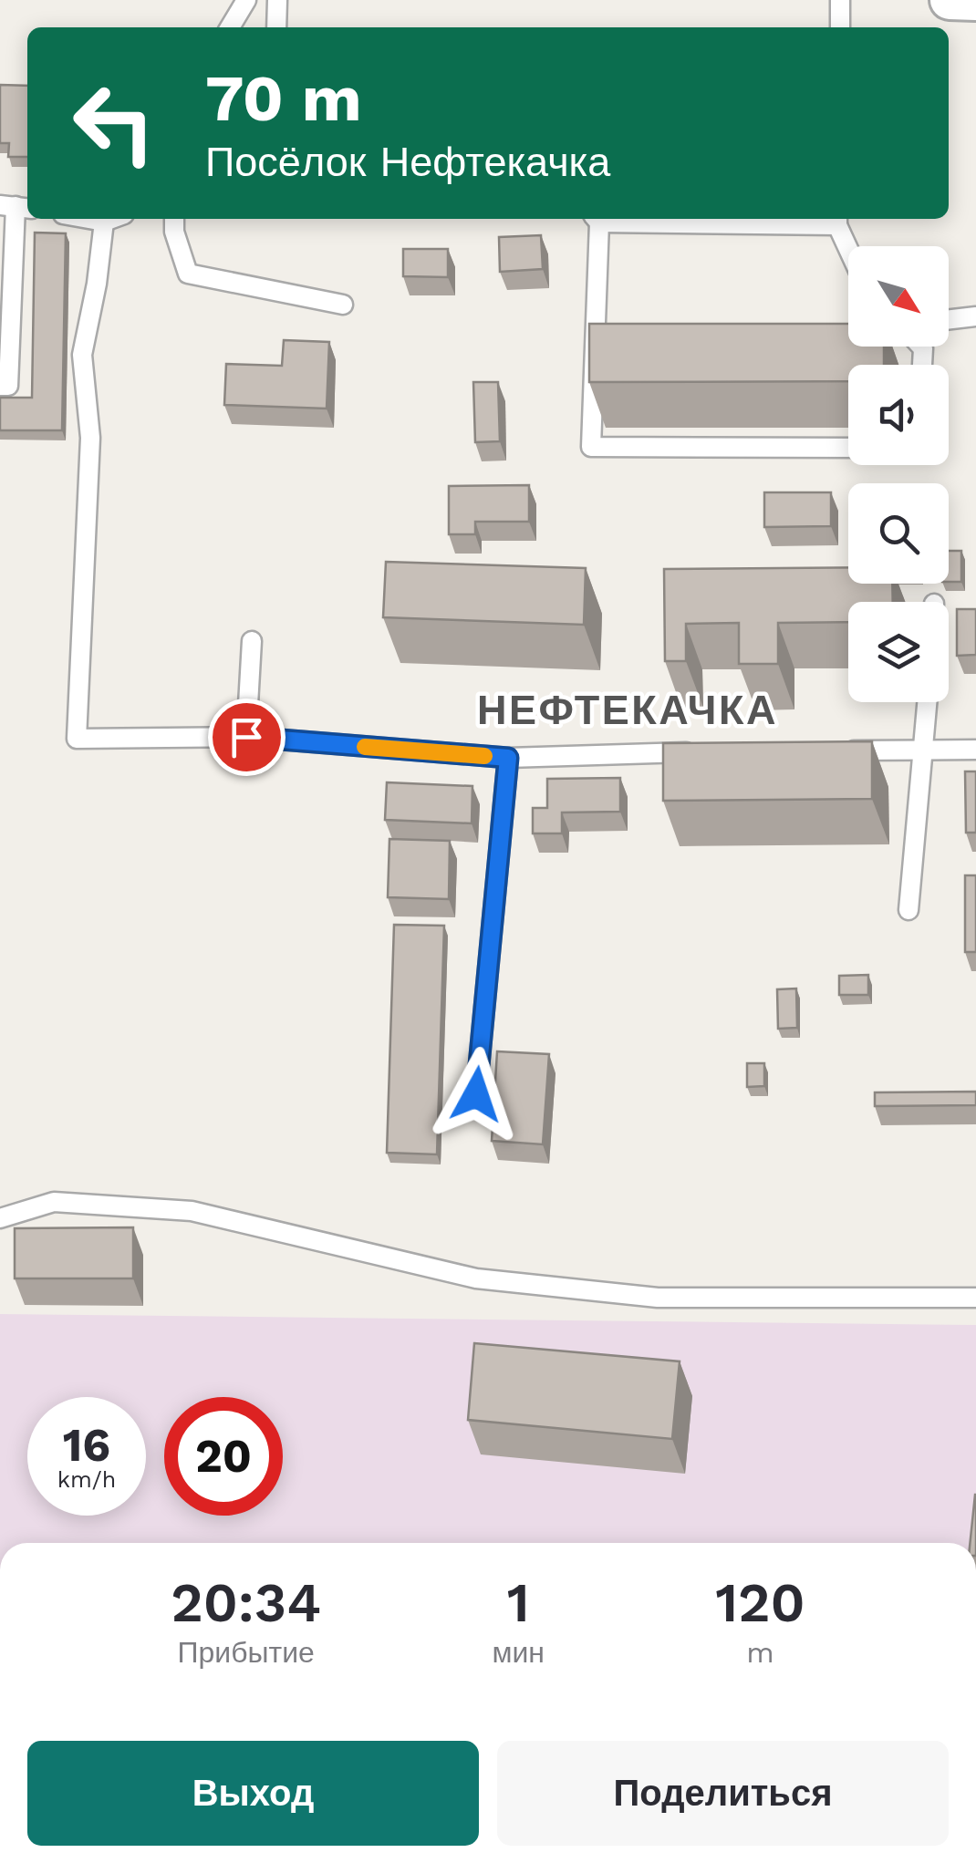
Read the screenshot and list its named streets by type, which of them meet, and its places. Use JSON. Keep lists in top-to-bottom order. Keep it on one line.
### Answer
{"districts":["НЕФТЕКАЧКА"],"north":"bottom right","page":{"turn":["70 m","Посёлок Нефтекачка"],"speed":"16 km/h","limit":"20","eta":["20:34","Прибытие","1","мин","120","m"],"buttons":["Выход","Поделиться"]}}
